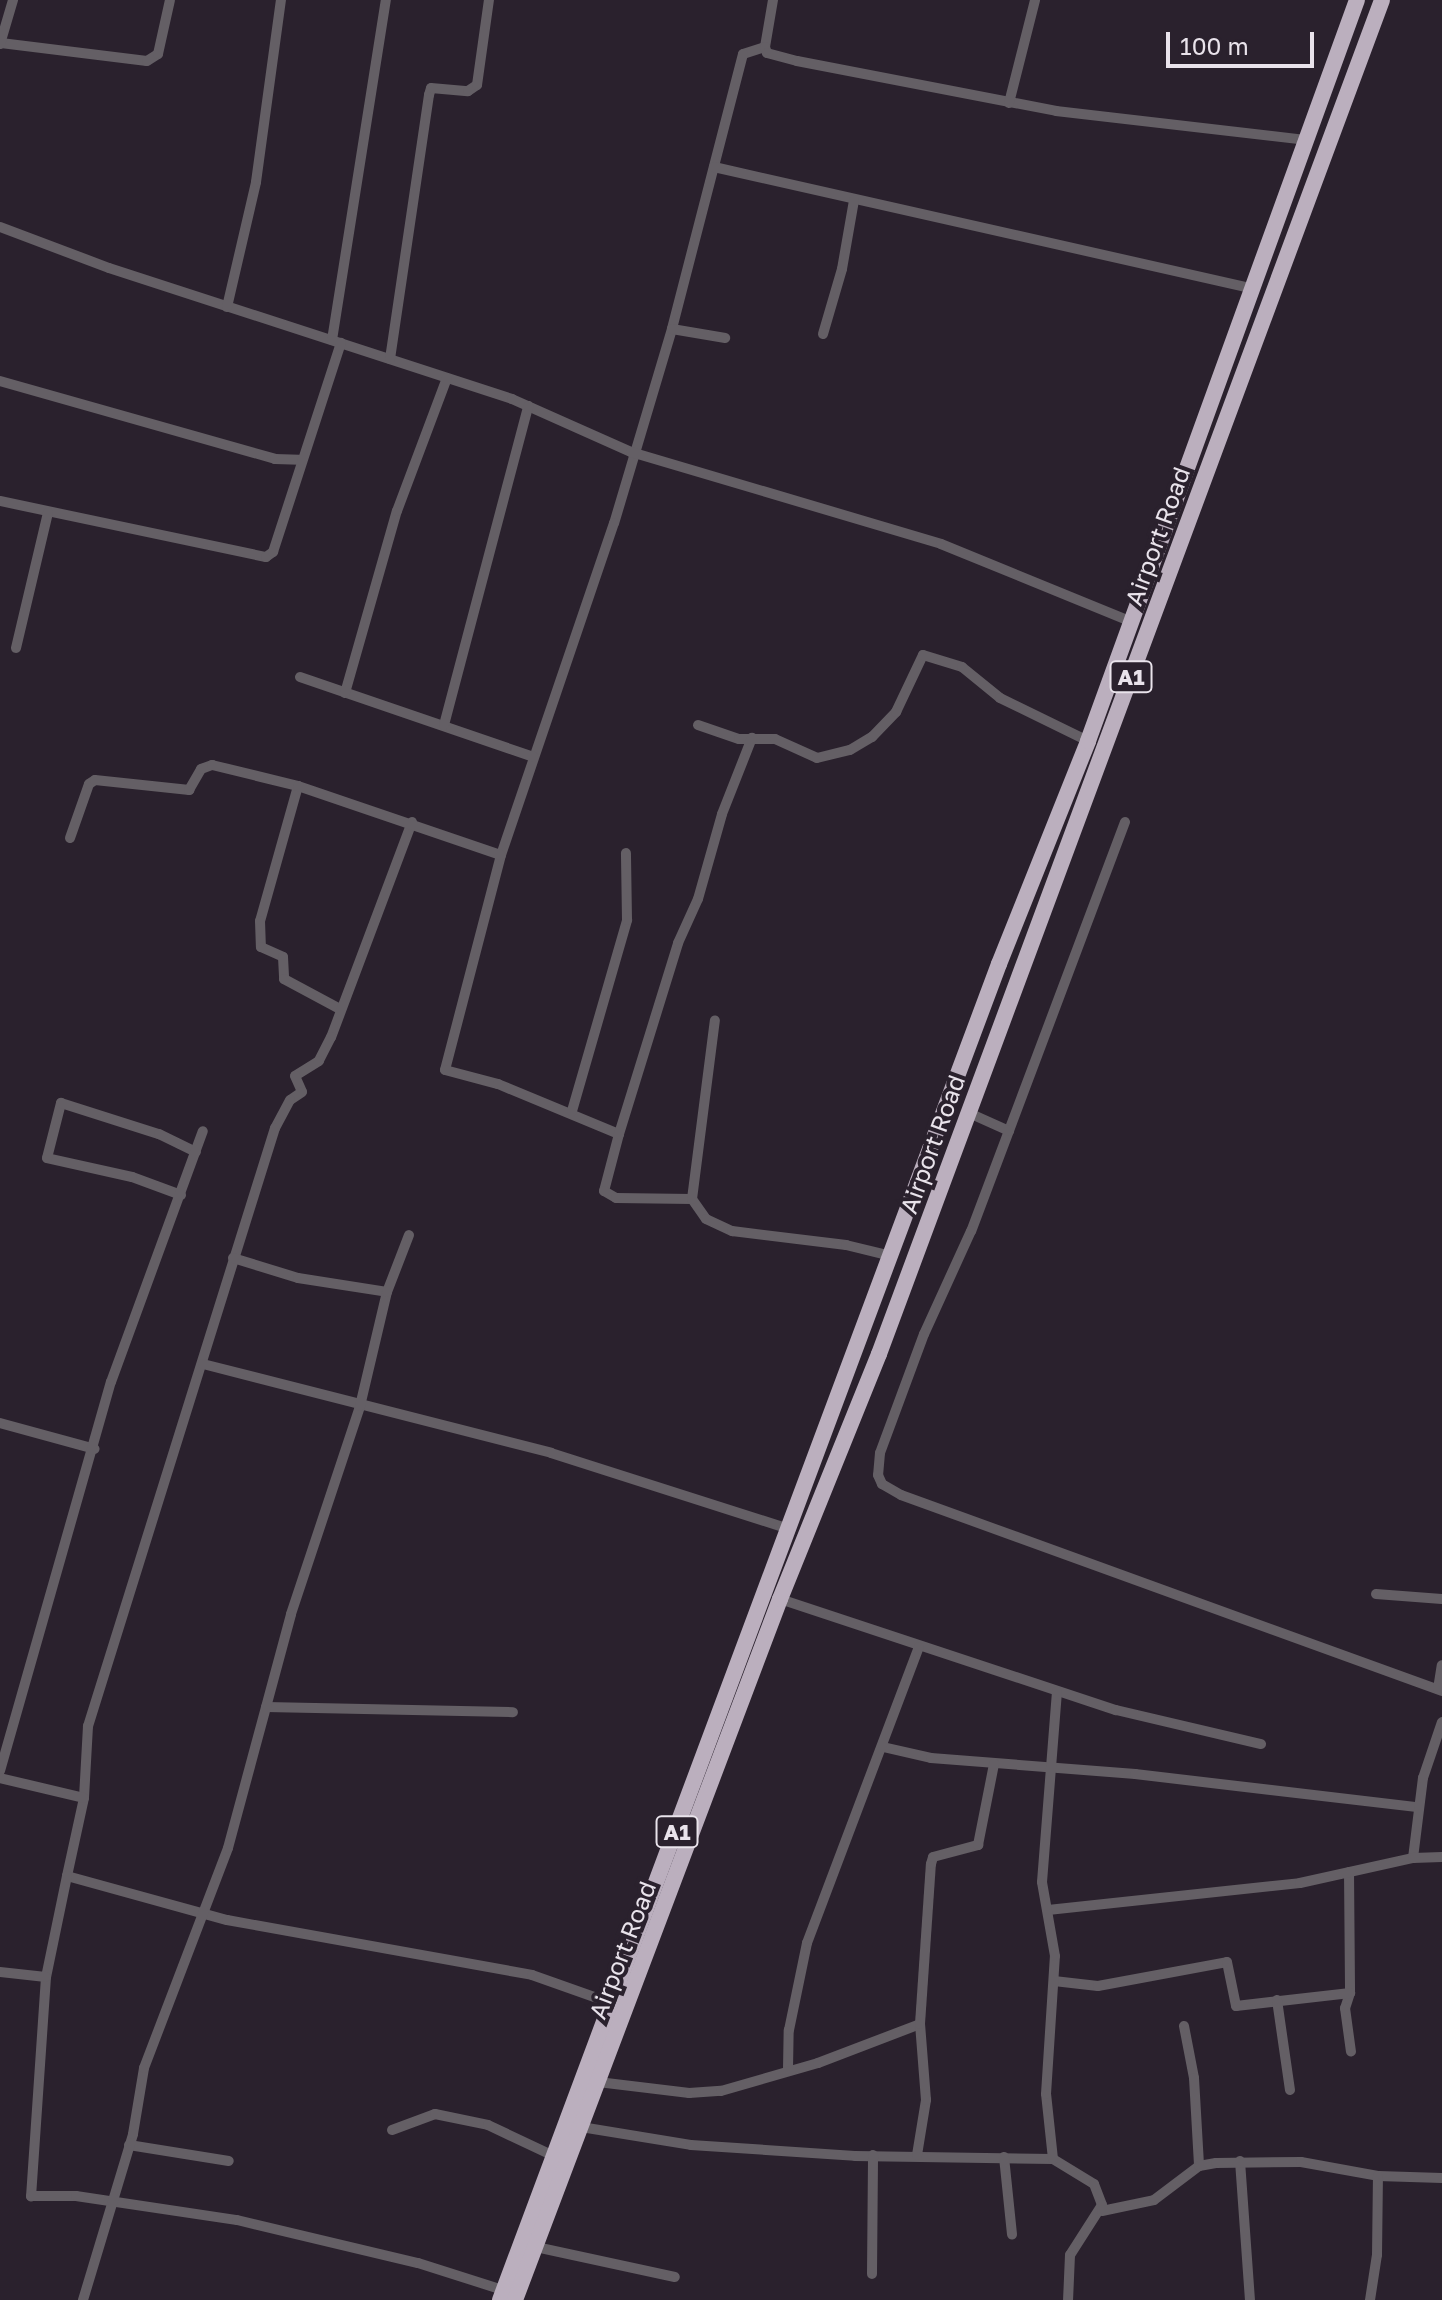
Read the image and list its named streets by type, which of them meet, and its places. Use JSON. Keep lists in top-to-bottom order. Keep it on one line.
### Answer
{"streets":{"highway":["Airport Road","A1"]},"scale_bar":"100 m"}
